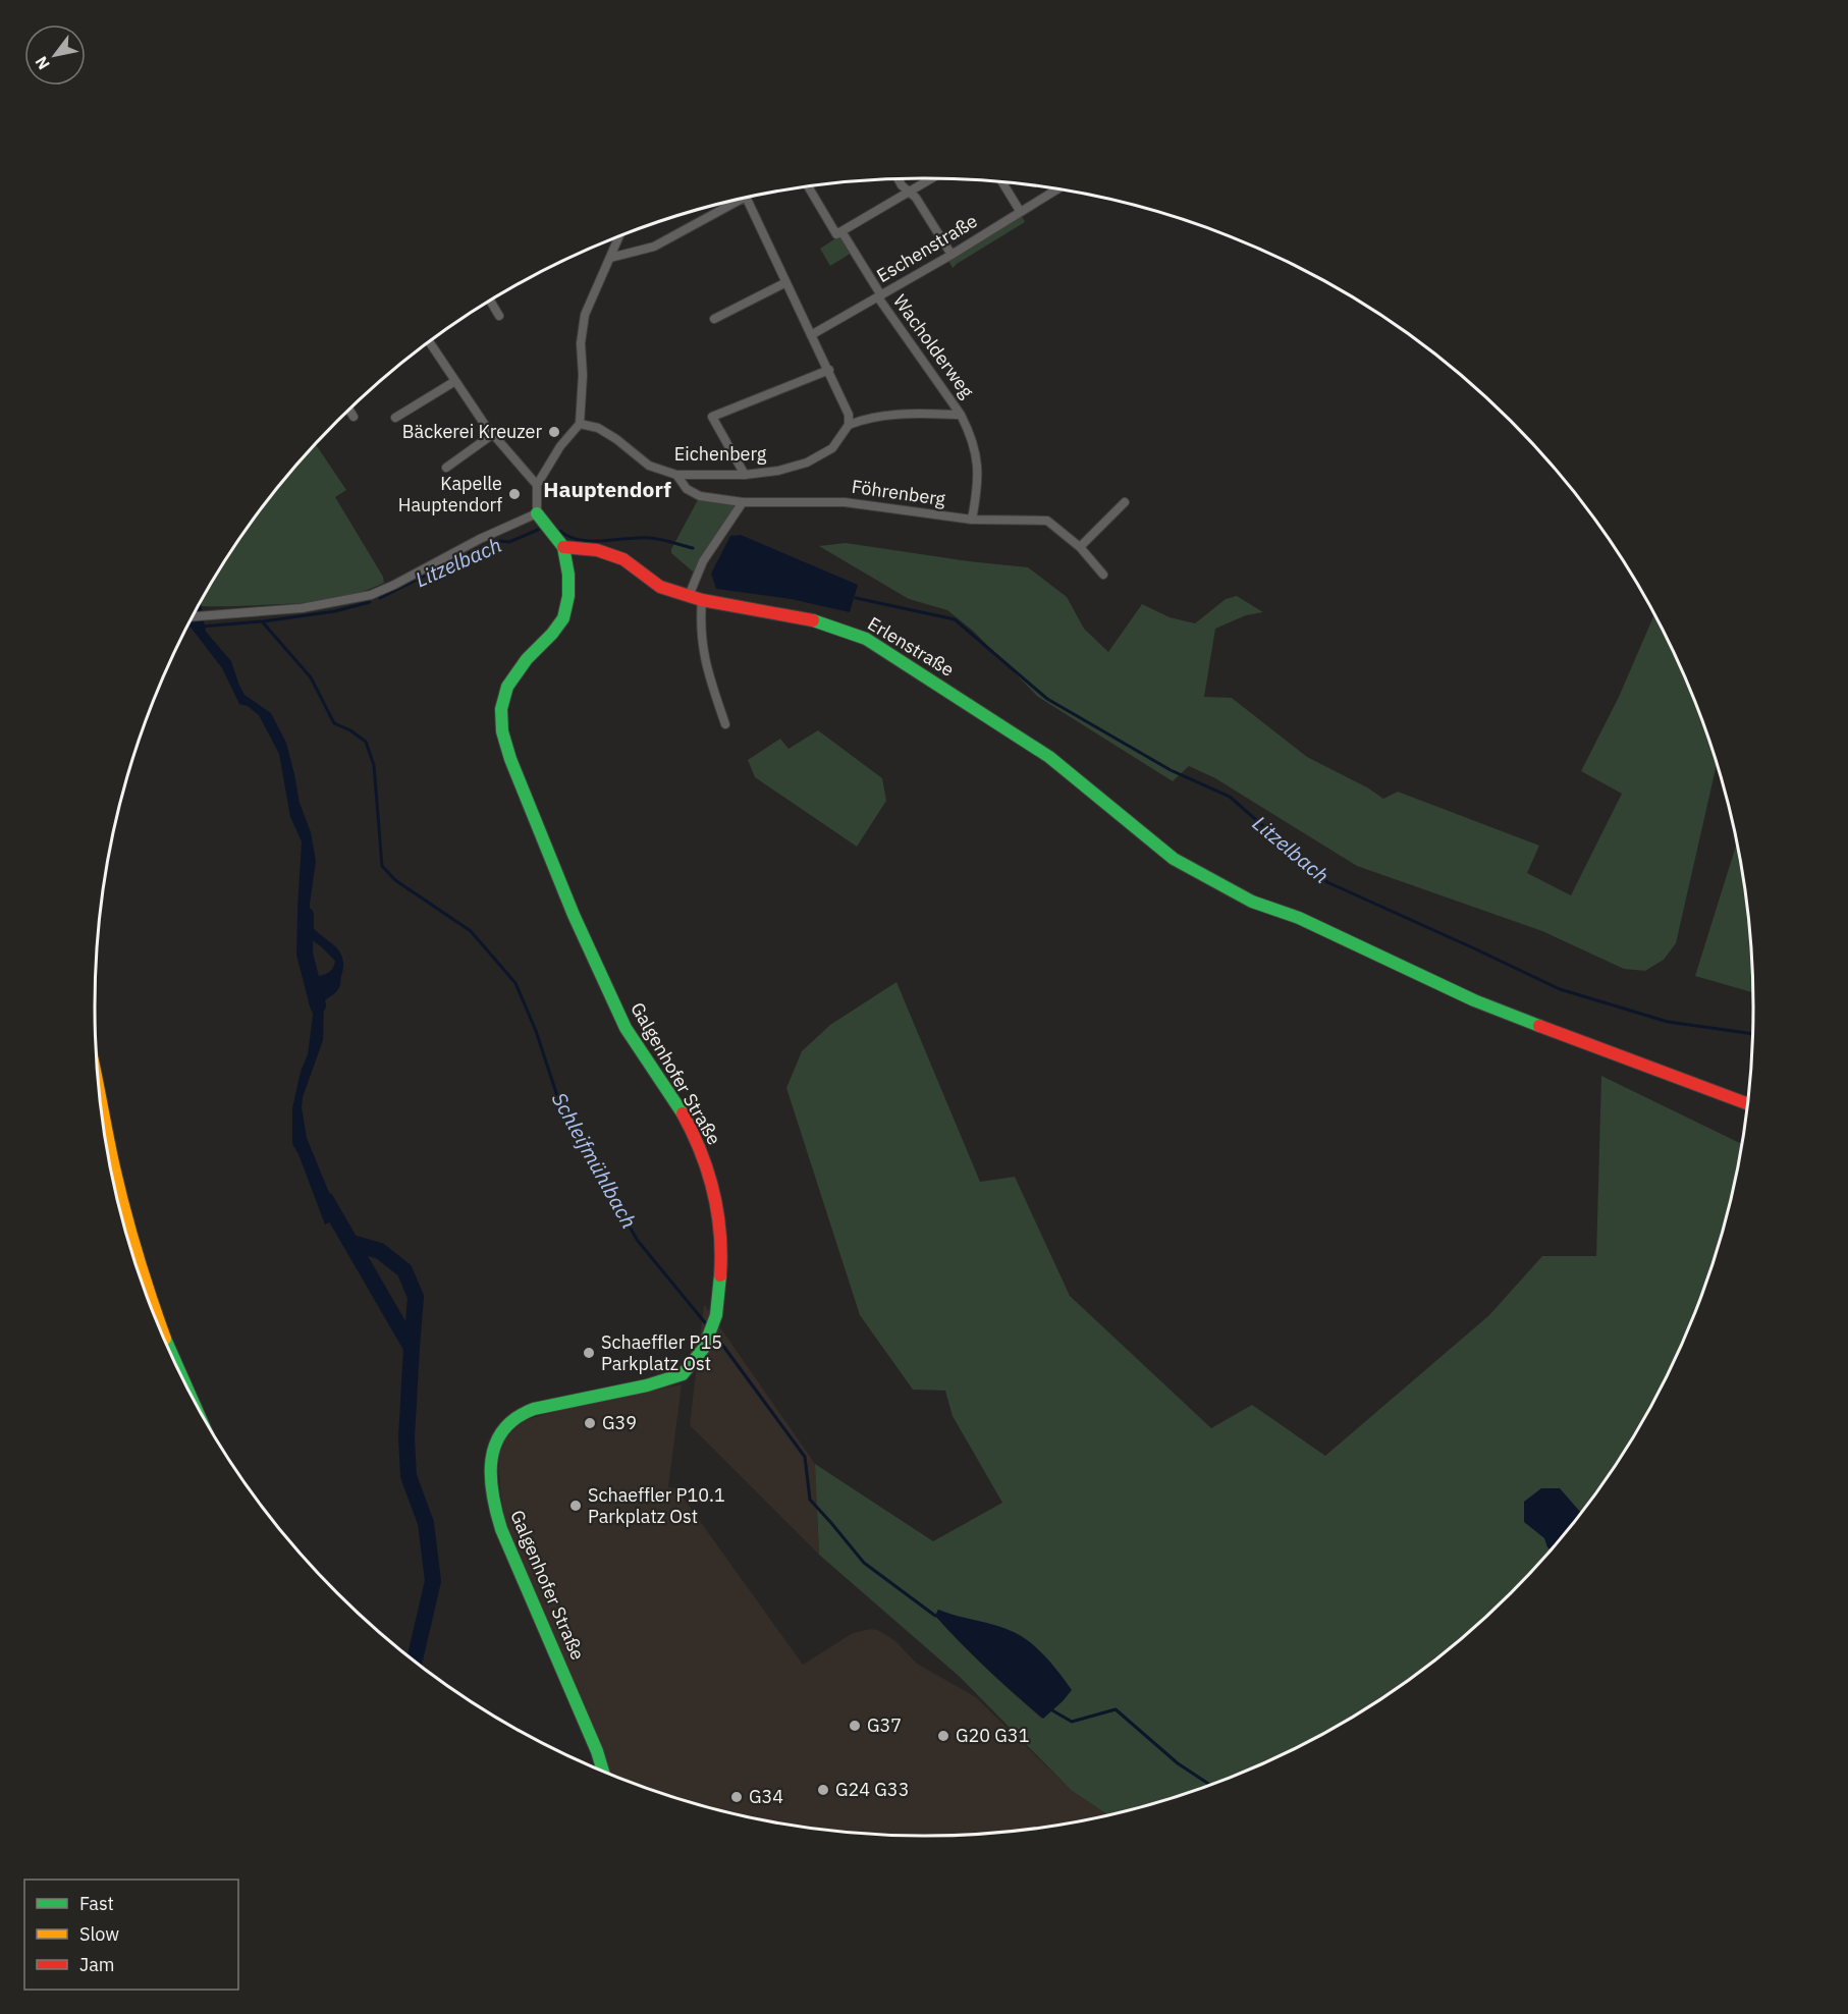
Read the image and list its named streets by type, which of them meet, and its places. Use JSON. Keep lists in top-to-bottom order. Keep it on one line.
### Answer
{"streets":{"street":["Eschenstraße","Wacholderweg","Eichenberg","Föhrenberg","Erlenstraße","Galgenhofer Straße"]},"crossings":[["Eschenstraße","Wacholderweg"],["Wacholderweg","Föhrenberg"],["Eichenberg","Föhrenberg"],["Erlenstraße","Galgenhofer Straße"]],"districts":["Hauptendorf"],"water":["Litzelbach","Schleifmühlbach"],"places":["Bäckerei Kreuzer","Kapelle Hauptendorf","Schaeffler P15 Parkplatz Ost","G39","Schaeffler P10.1 Parkplatz Ost","G37","G20 G31","G24 G33","G34"],"legend":["Fast","Slow","Jam"],"north":"bottom left"}
